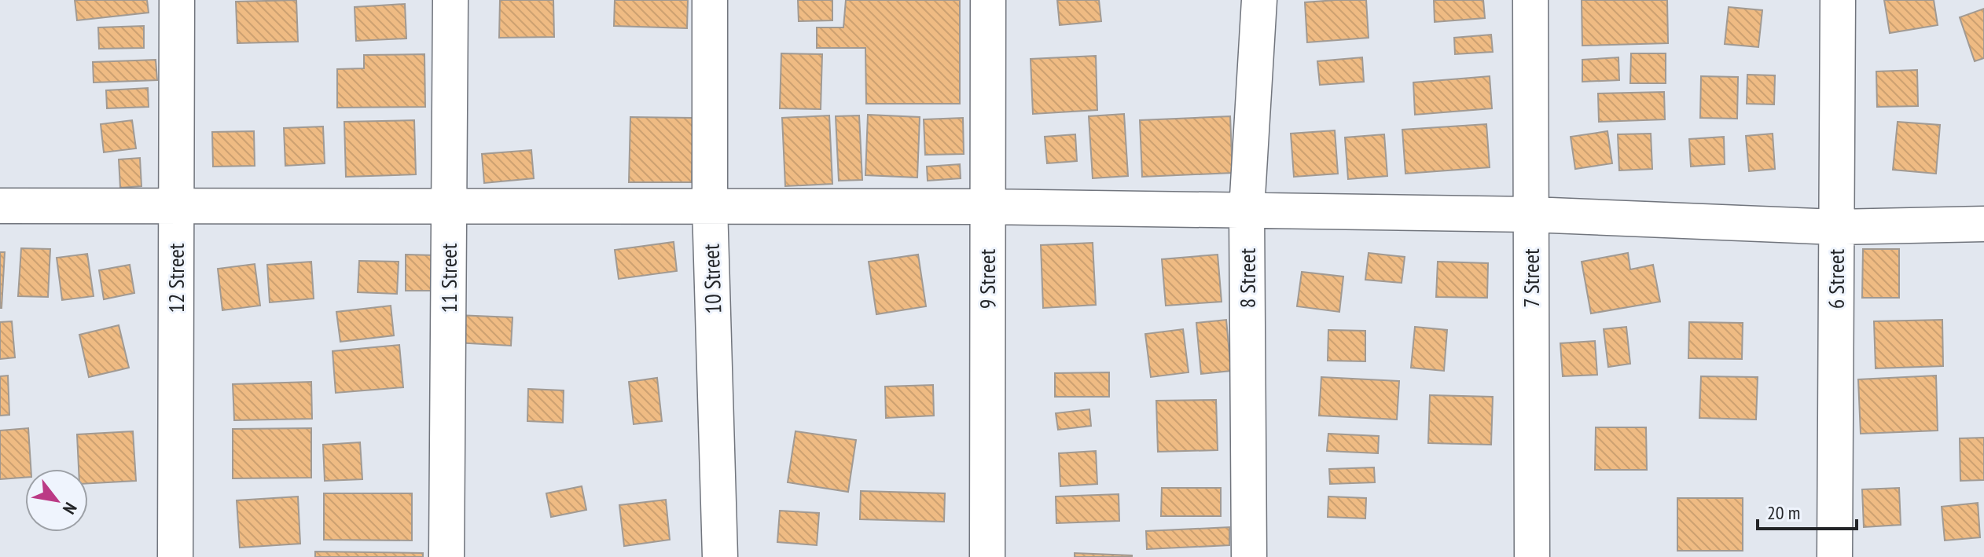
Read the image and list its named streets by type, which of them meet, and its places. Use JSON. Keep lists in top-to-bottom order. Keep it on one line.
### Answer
{"streets":{"street":["12 Street","11 Street","8 Street","7 Street","10 Street","9 Street","6 Street"]},"scale_bar":"20 m","north":"bottom right"}
